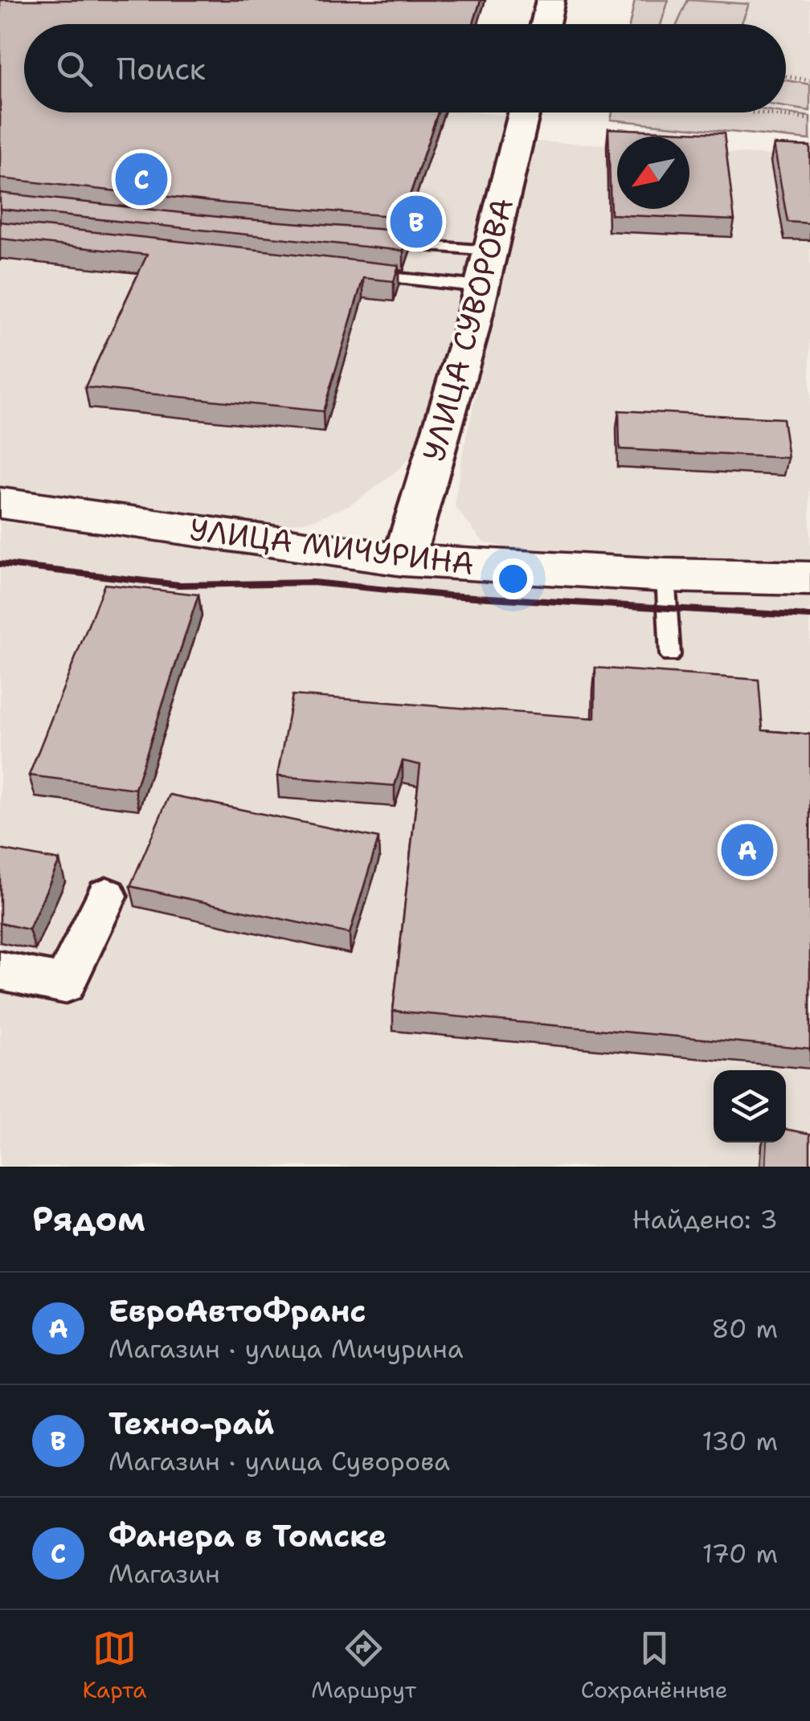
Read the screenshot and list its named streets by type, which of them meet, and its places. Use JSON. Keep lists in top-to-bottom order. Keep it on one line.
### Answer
{"streets":{"main road":["УЛИЦА МИЧУРИНА"],"street":["УЛИЦА СУВОРОВА"]},"crossings":[["УЛИЦА СУВОРОВА","УЛИЦА МИЧУРИНА"]],"north":"bottom left","page":{"search":"Поиск","pins":["C","B","A"],"heading":["Рядом","Найдено: 3"],"list":[{"mark":"A","name":"ЕвроАвтоФранс","note":"Магазин · улица Мичурина","value":"80 m"},{"mark":"B","name":"Техно-рай","note":"Магазин · улица Суворова","value":"130 m"},{"mark":"C","name":"Фанера в Томске","note":"Магазин","value":"170 m"}],"nav":["Карта","Маршрут","Сохранённые"]}}
